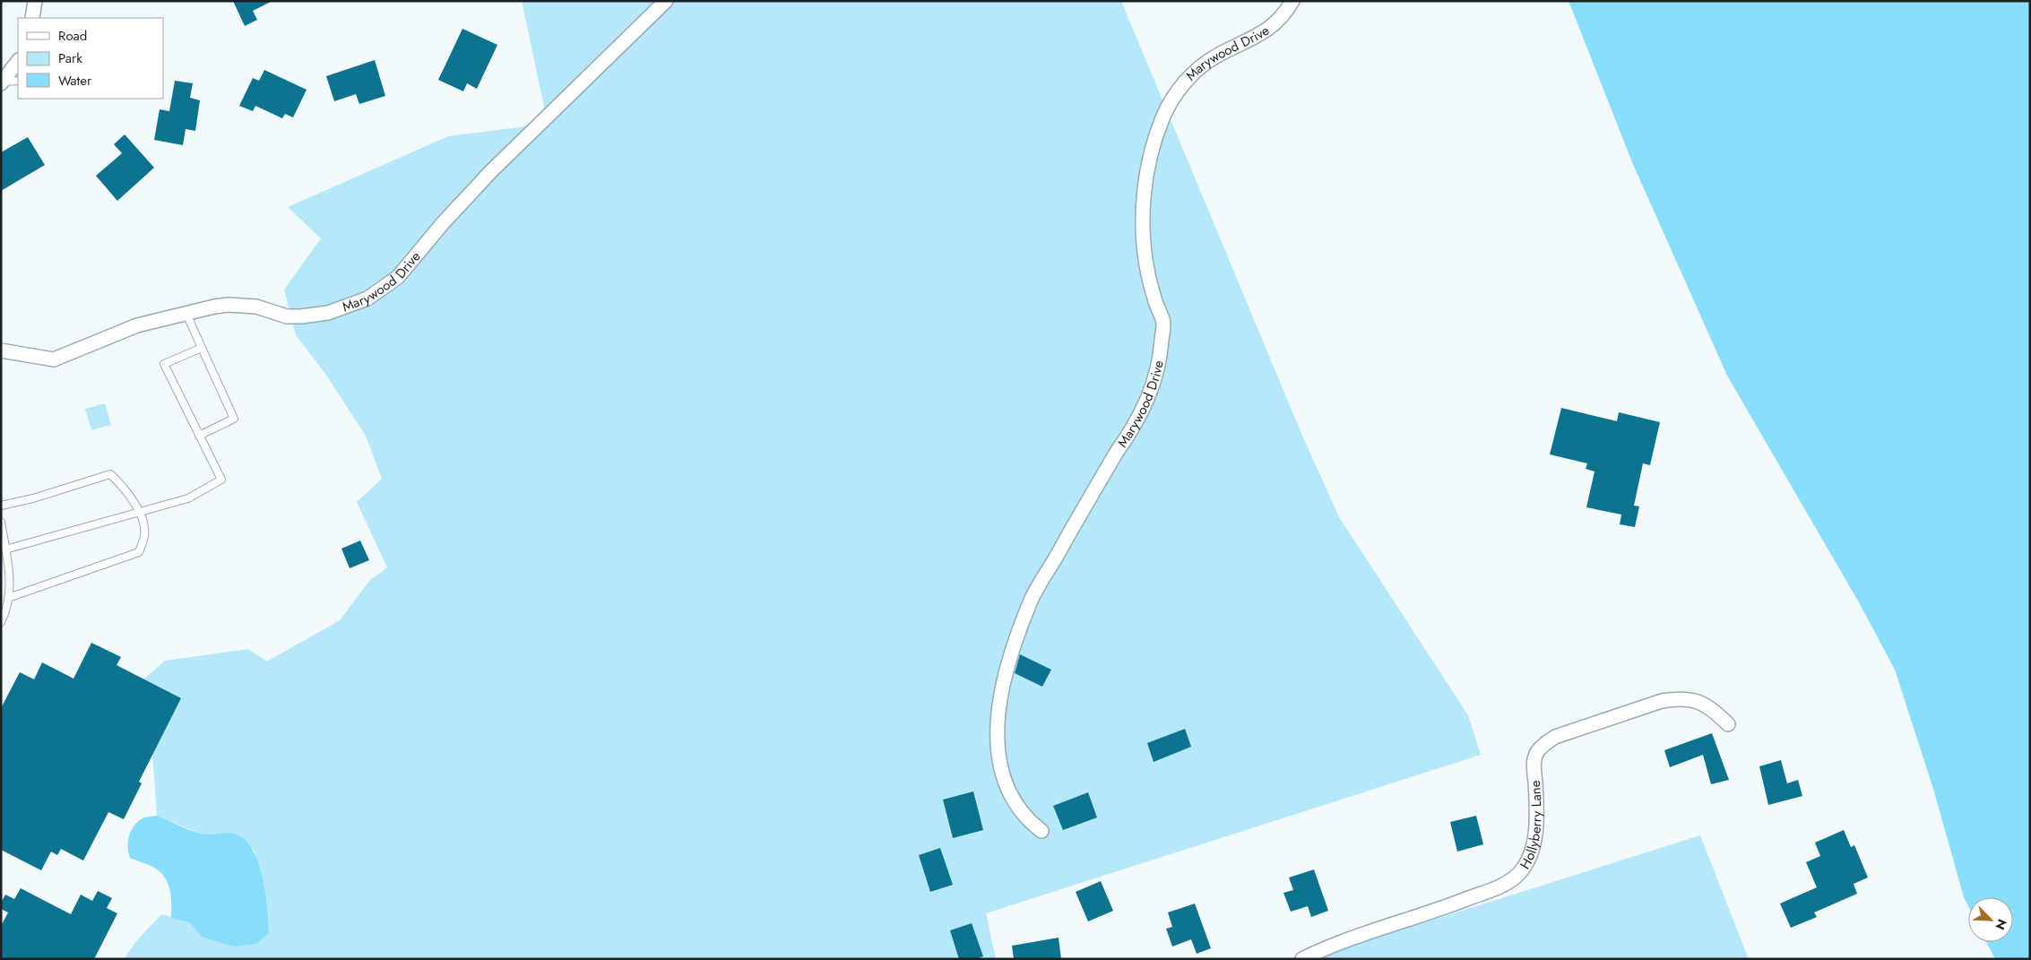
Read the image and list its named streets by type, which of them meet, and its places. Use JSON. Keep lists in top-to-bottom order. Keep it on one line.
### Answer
{"streets":{"street":["Marywood Drive","Hollyberry Lane"]},"legend":["Road","Park","Water"],"north":"bottom right"}
